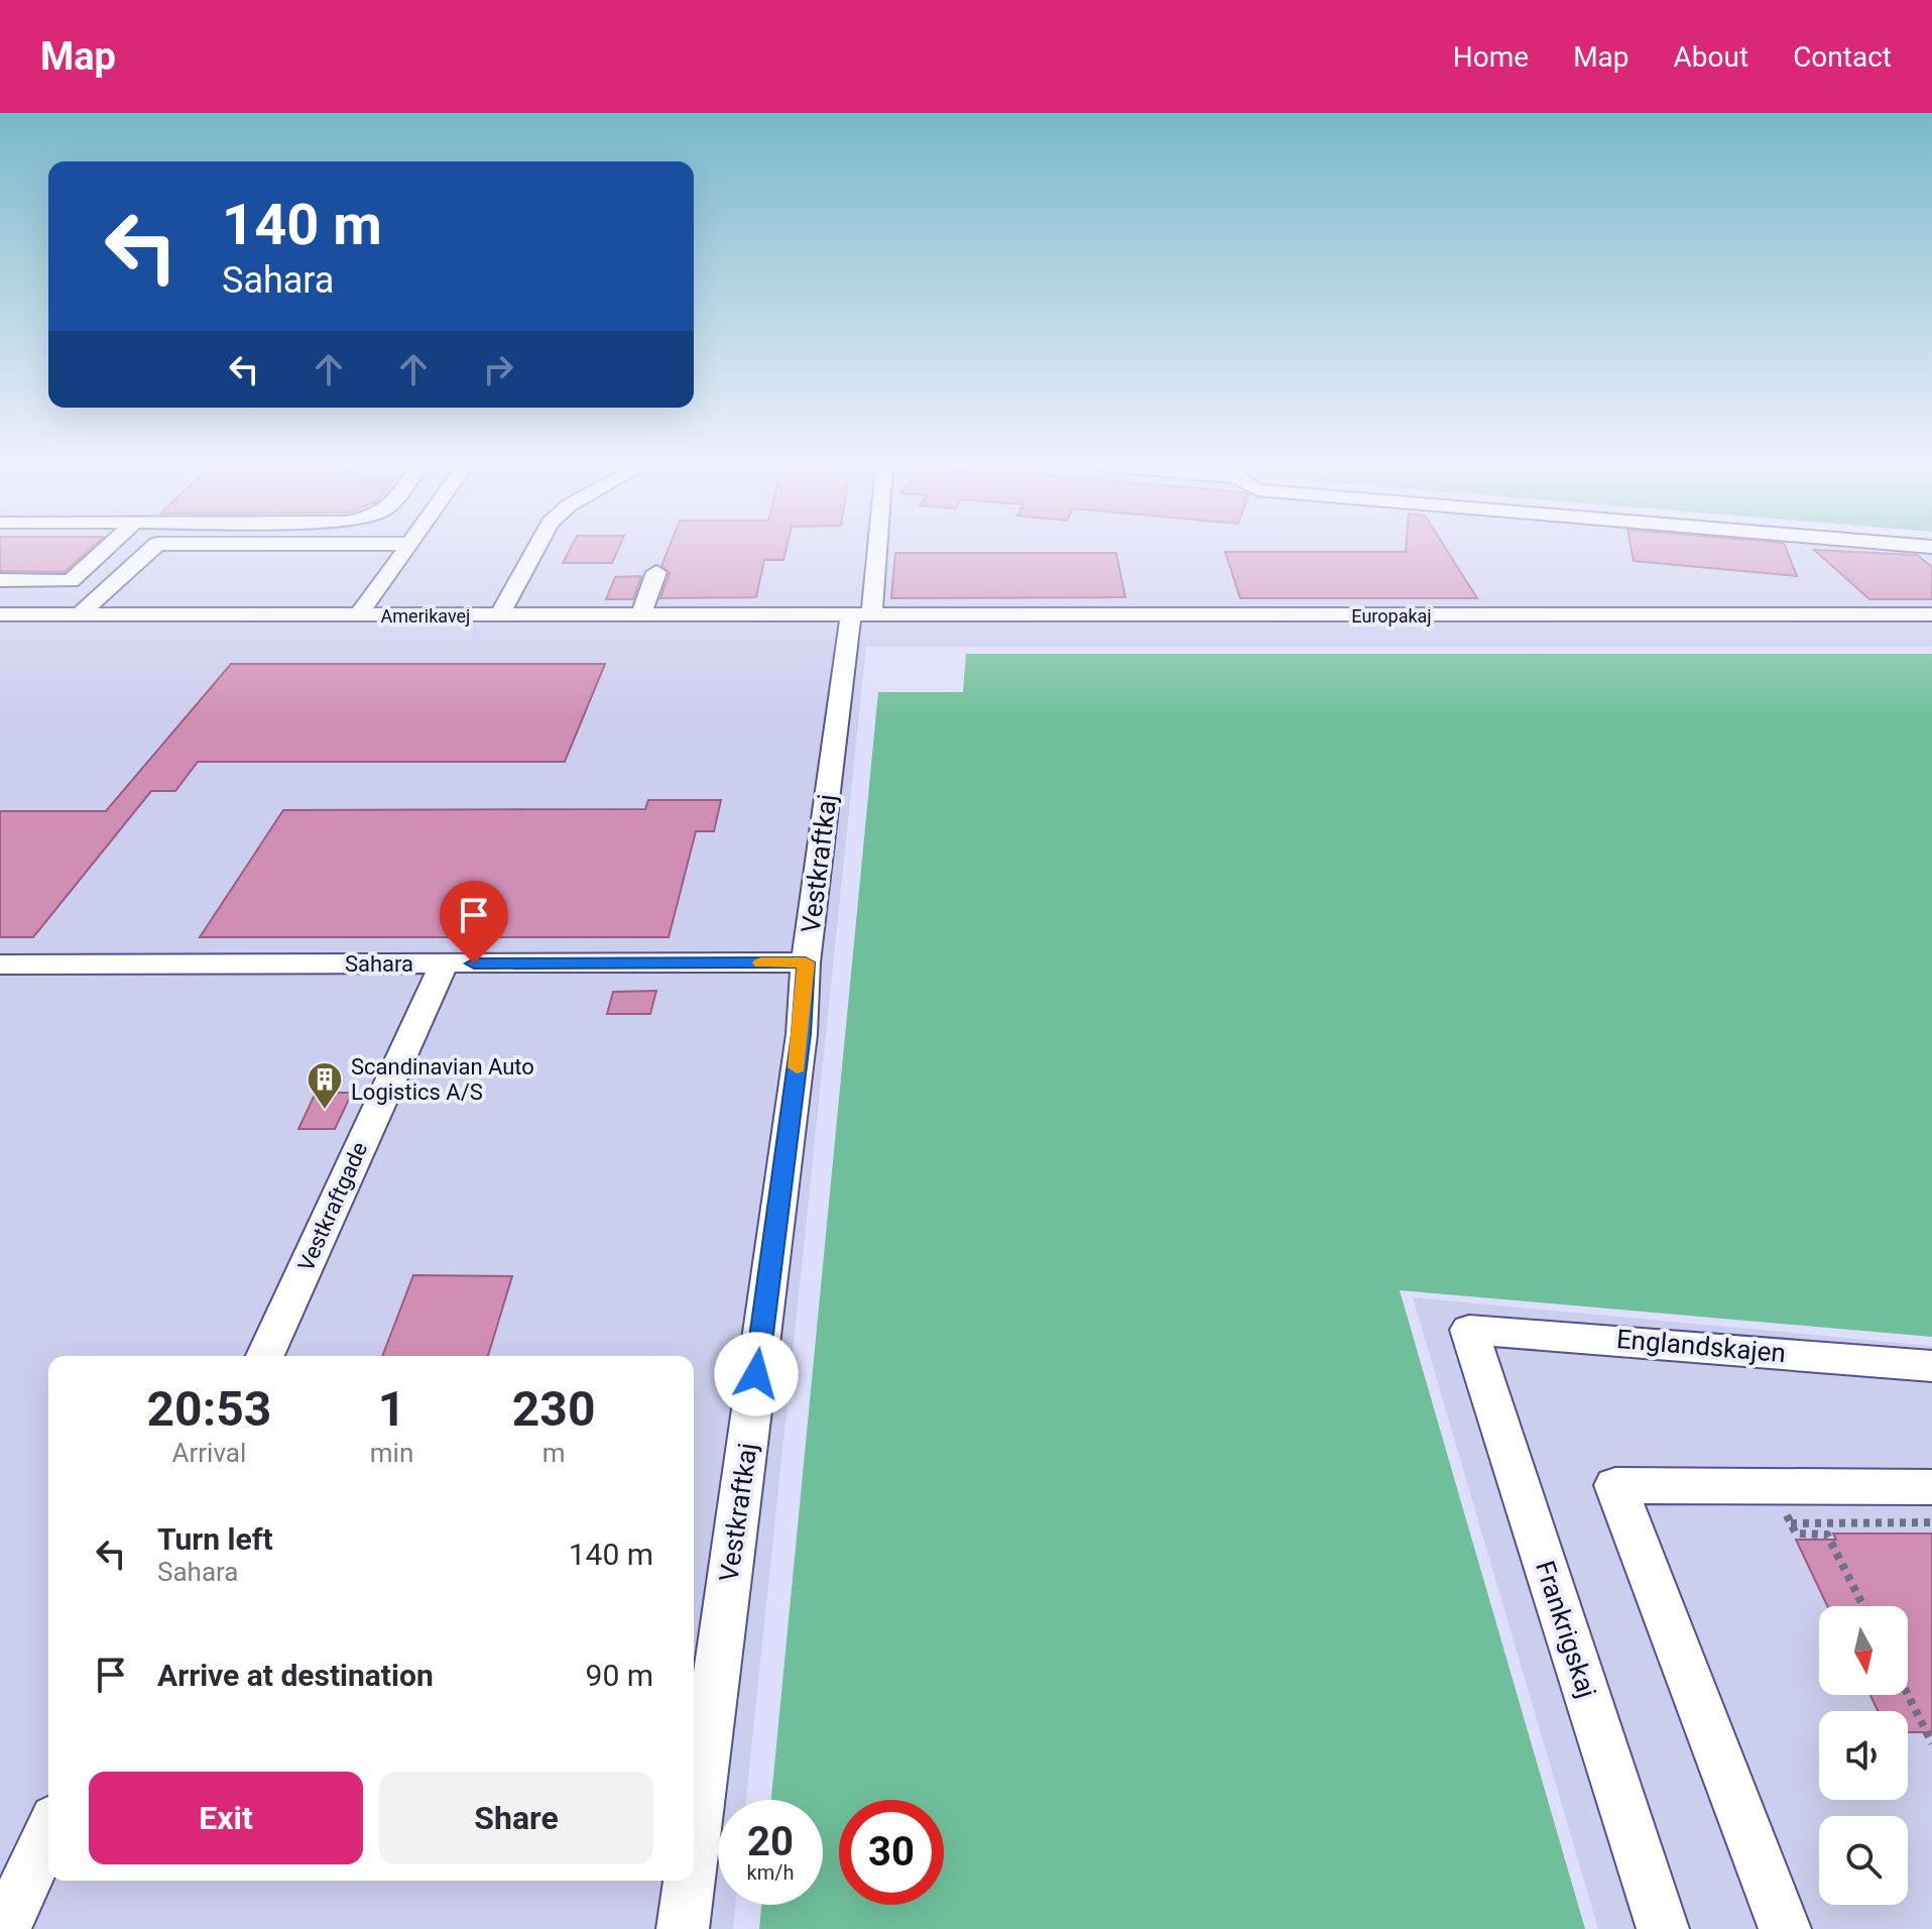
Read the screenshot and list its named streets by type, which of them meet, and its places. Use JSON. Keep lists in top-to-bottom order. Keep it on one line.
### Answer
{"streets":{"street":["Amerikavej","Europakaj","Vestkraftkaj","Sahara","Vestkraftgade","Englandskajen","Frankrigskaj"]},"crossings":[["Amerikavej","Europakaj"],["Amerikavej","Vestkraftkaj"],["Europakaj","Vestkraftkaj"],["Vestkraftkaj","Sahara"],["Sahara","Vestkraftgade"],["Englandskajen","Frankrigskaj"]],"places":{"building":["Scandinavian Auto Logistics A/S"]},"north":"bottom","page":{"header":"Map","nav":["Home","Map","About","Contact"],"turn":["140 m","Sahara"],"eta":["20:53","Arrival","1","min","230","m"],"list":[{"name":"Turn left","note":"Sahara","value":"140 m"},{"name":"Arrive at destination","value":"90 m"}],"buttons":["Exit","Share"],"speed":"20 km/h","limit":"30"}}
